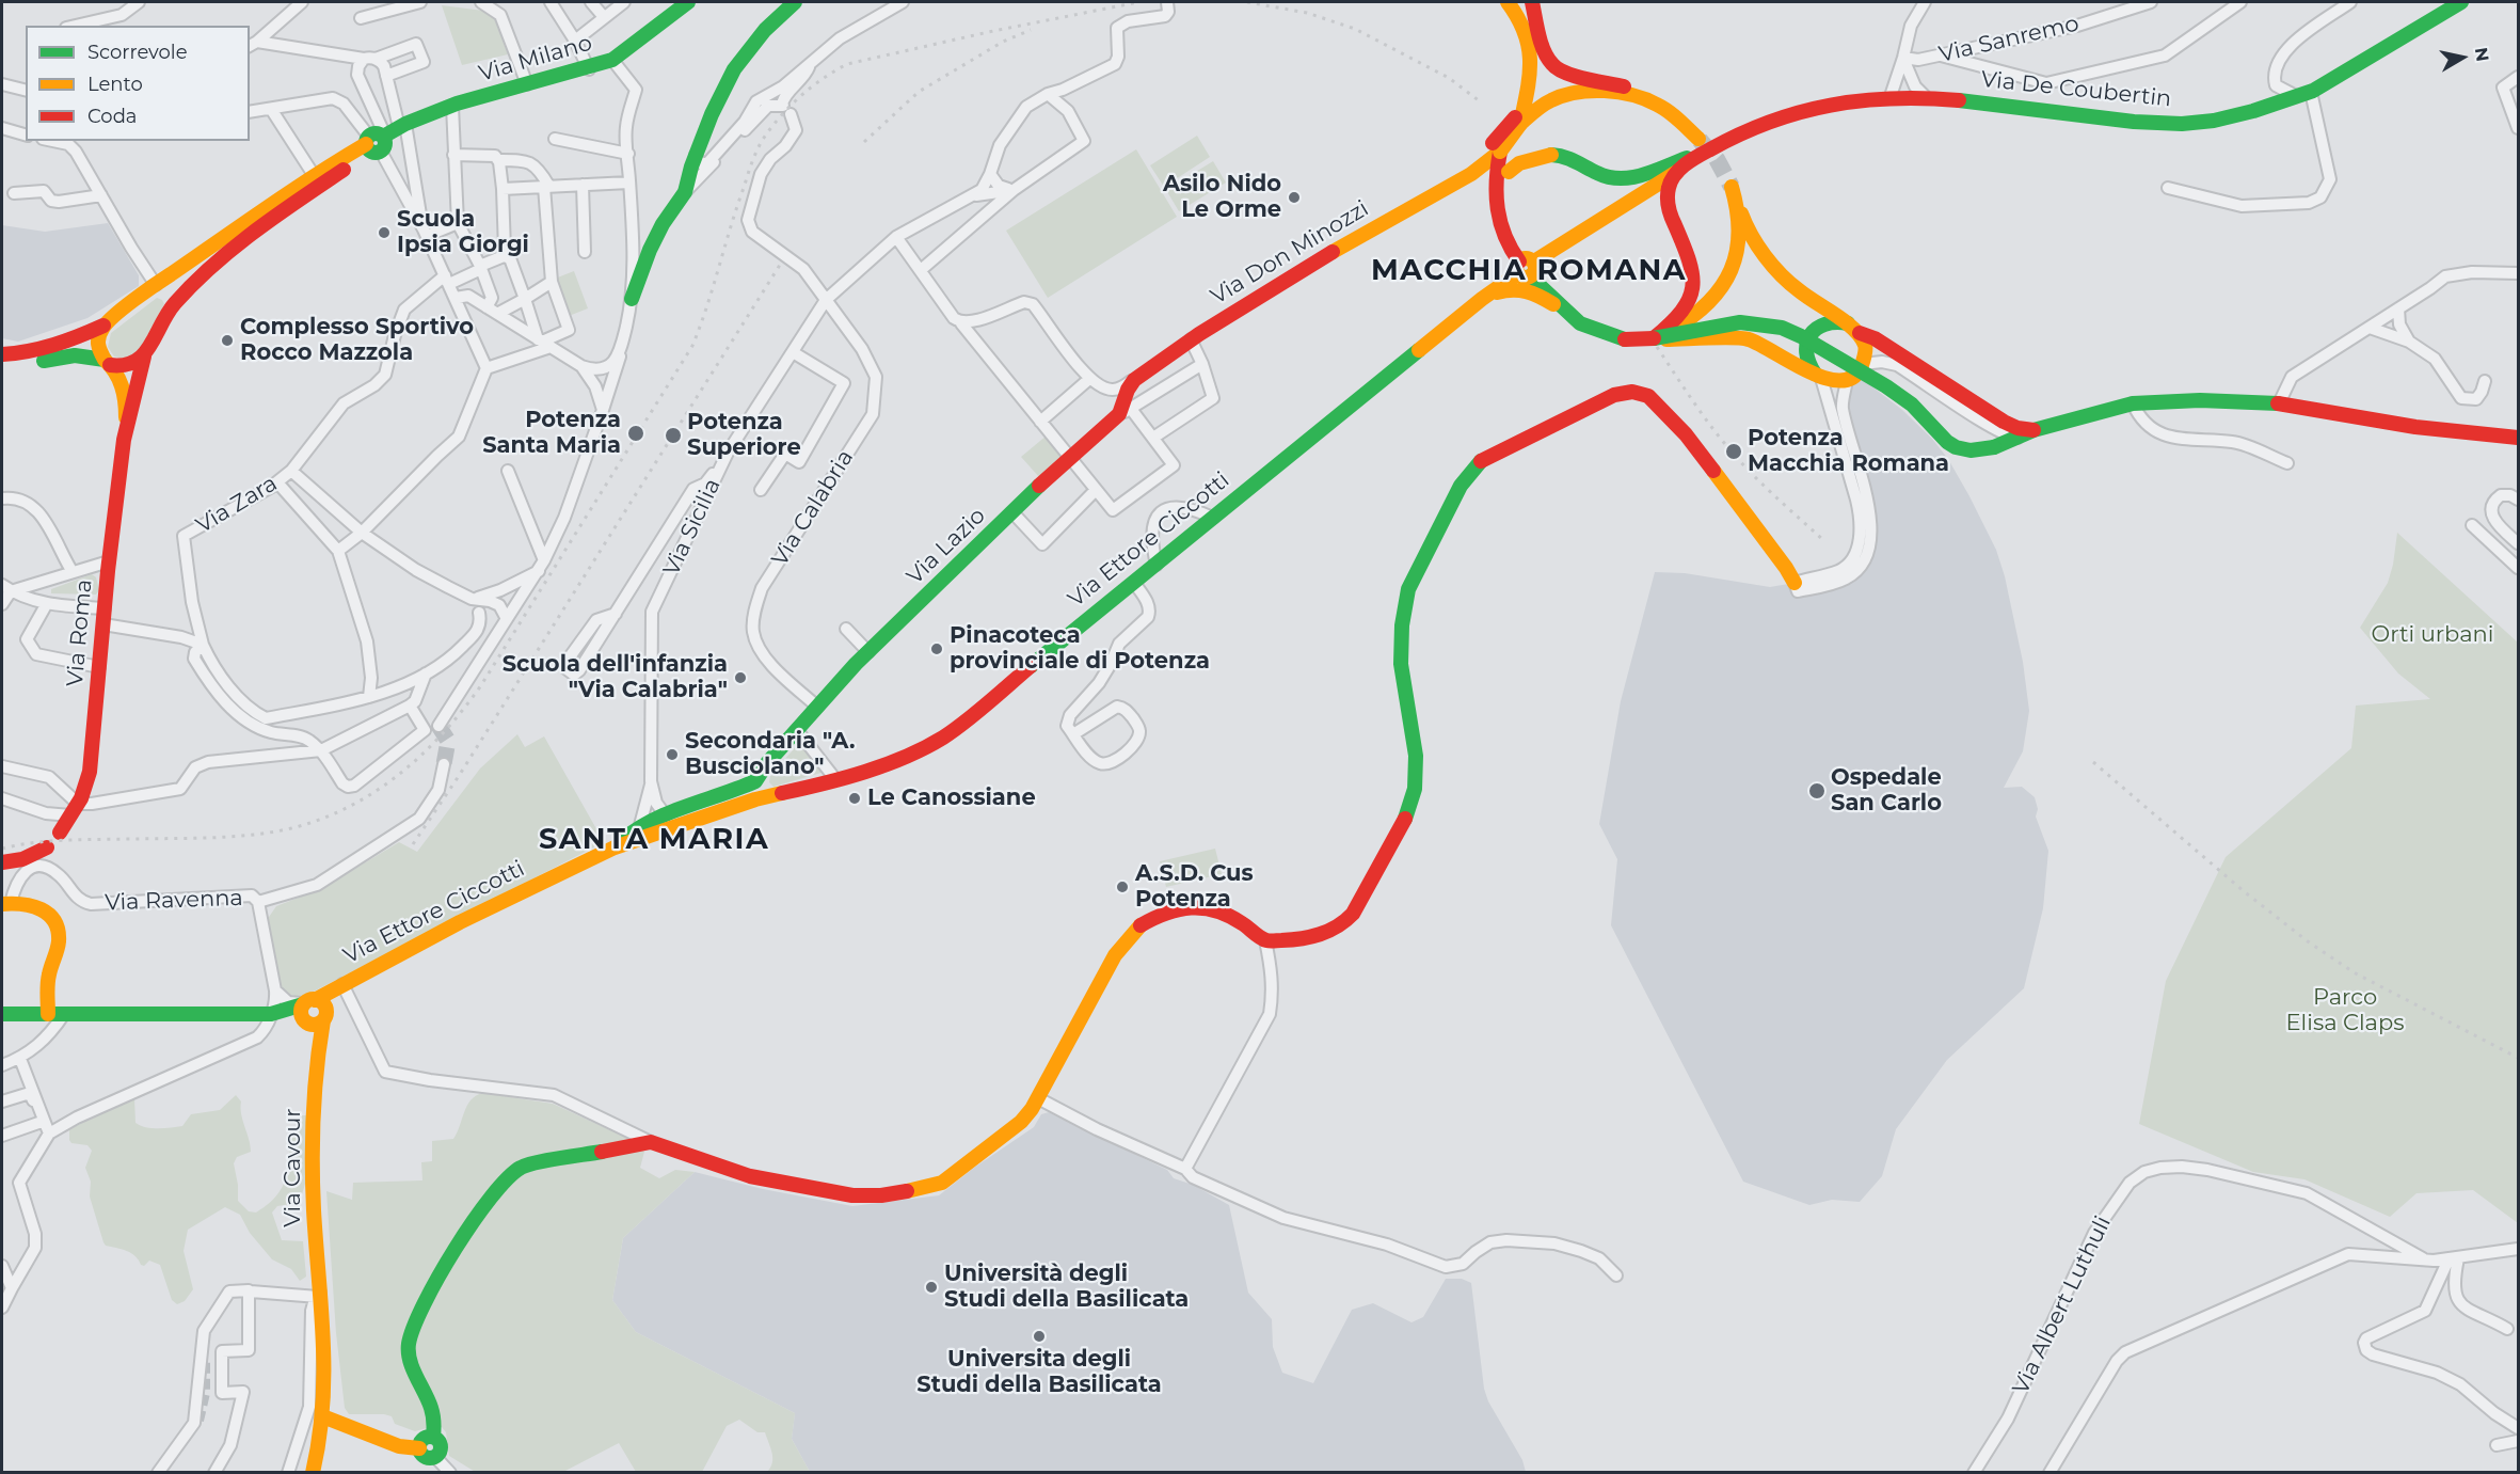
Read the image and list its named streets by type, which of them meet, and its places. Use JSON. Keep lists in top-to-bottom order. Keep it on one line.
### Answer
{"streets":{"main road":["Via Milano","Via De Coubertin","Via Don Minozzi","Via Ettore Ciccotti","Via Lazio","Via Roma","Via Cavour"],"street":["Via Sanremo","Via Zara","Via Calabria","Via Sicilia","Via Ravenna","Via Albert Luthuli"]},"crossings":[["Via Sanremo","Via De Coubertin"],["Via Milano","Via Roma"],["Via De Coubertin","Via Ettore Ciccotti"],["Via Don Minozzi","Via Lazio"],["Via Calabria","Via Sicilia"],["Via Calabria","Via Lazio"],["Via Ettore Ciccotti","Via Lazio"],["Via Ettore Ciccotti","Via Cavour"]],"districts":["MACCHIA ROMANA","SANTA MARIA"],"parks":["Orti urbani","Parco Elisa Claps"],"places":["Asilo Nido Le Orme","Scuola Ipsia Giorgi","Complesso Sportivo Rocco Mazzola","Potenza Santa Maria","Potenza Superiore","Potenza Macchia Romana","Pinacoteca provinciale di Potenza","Scuola dell'infanzia \"Via Calabria\"","Secondaria \"A. Busciolano\"","Ospedale San Carlo","Le Canossiane","A.S.D. Cus Potenza","Università degli Studi della Basilicata","Universita degli Studi della Basilicata"],"legend":["Scorrevole","Lento","Coda"],"north":"right"}
